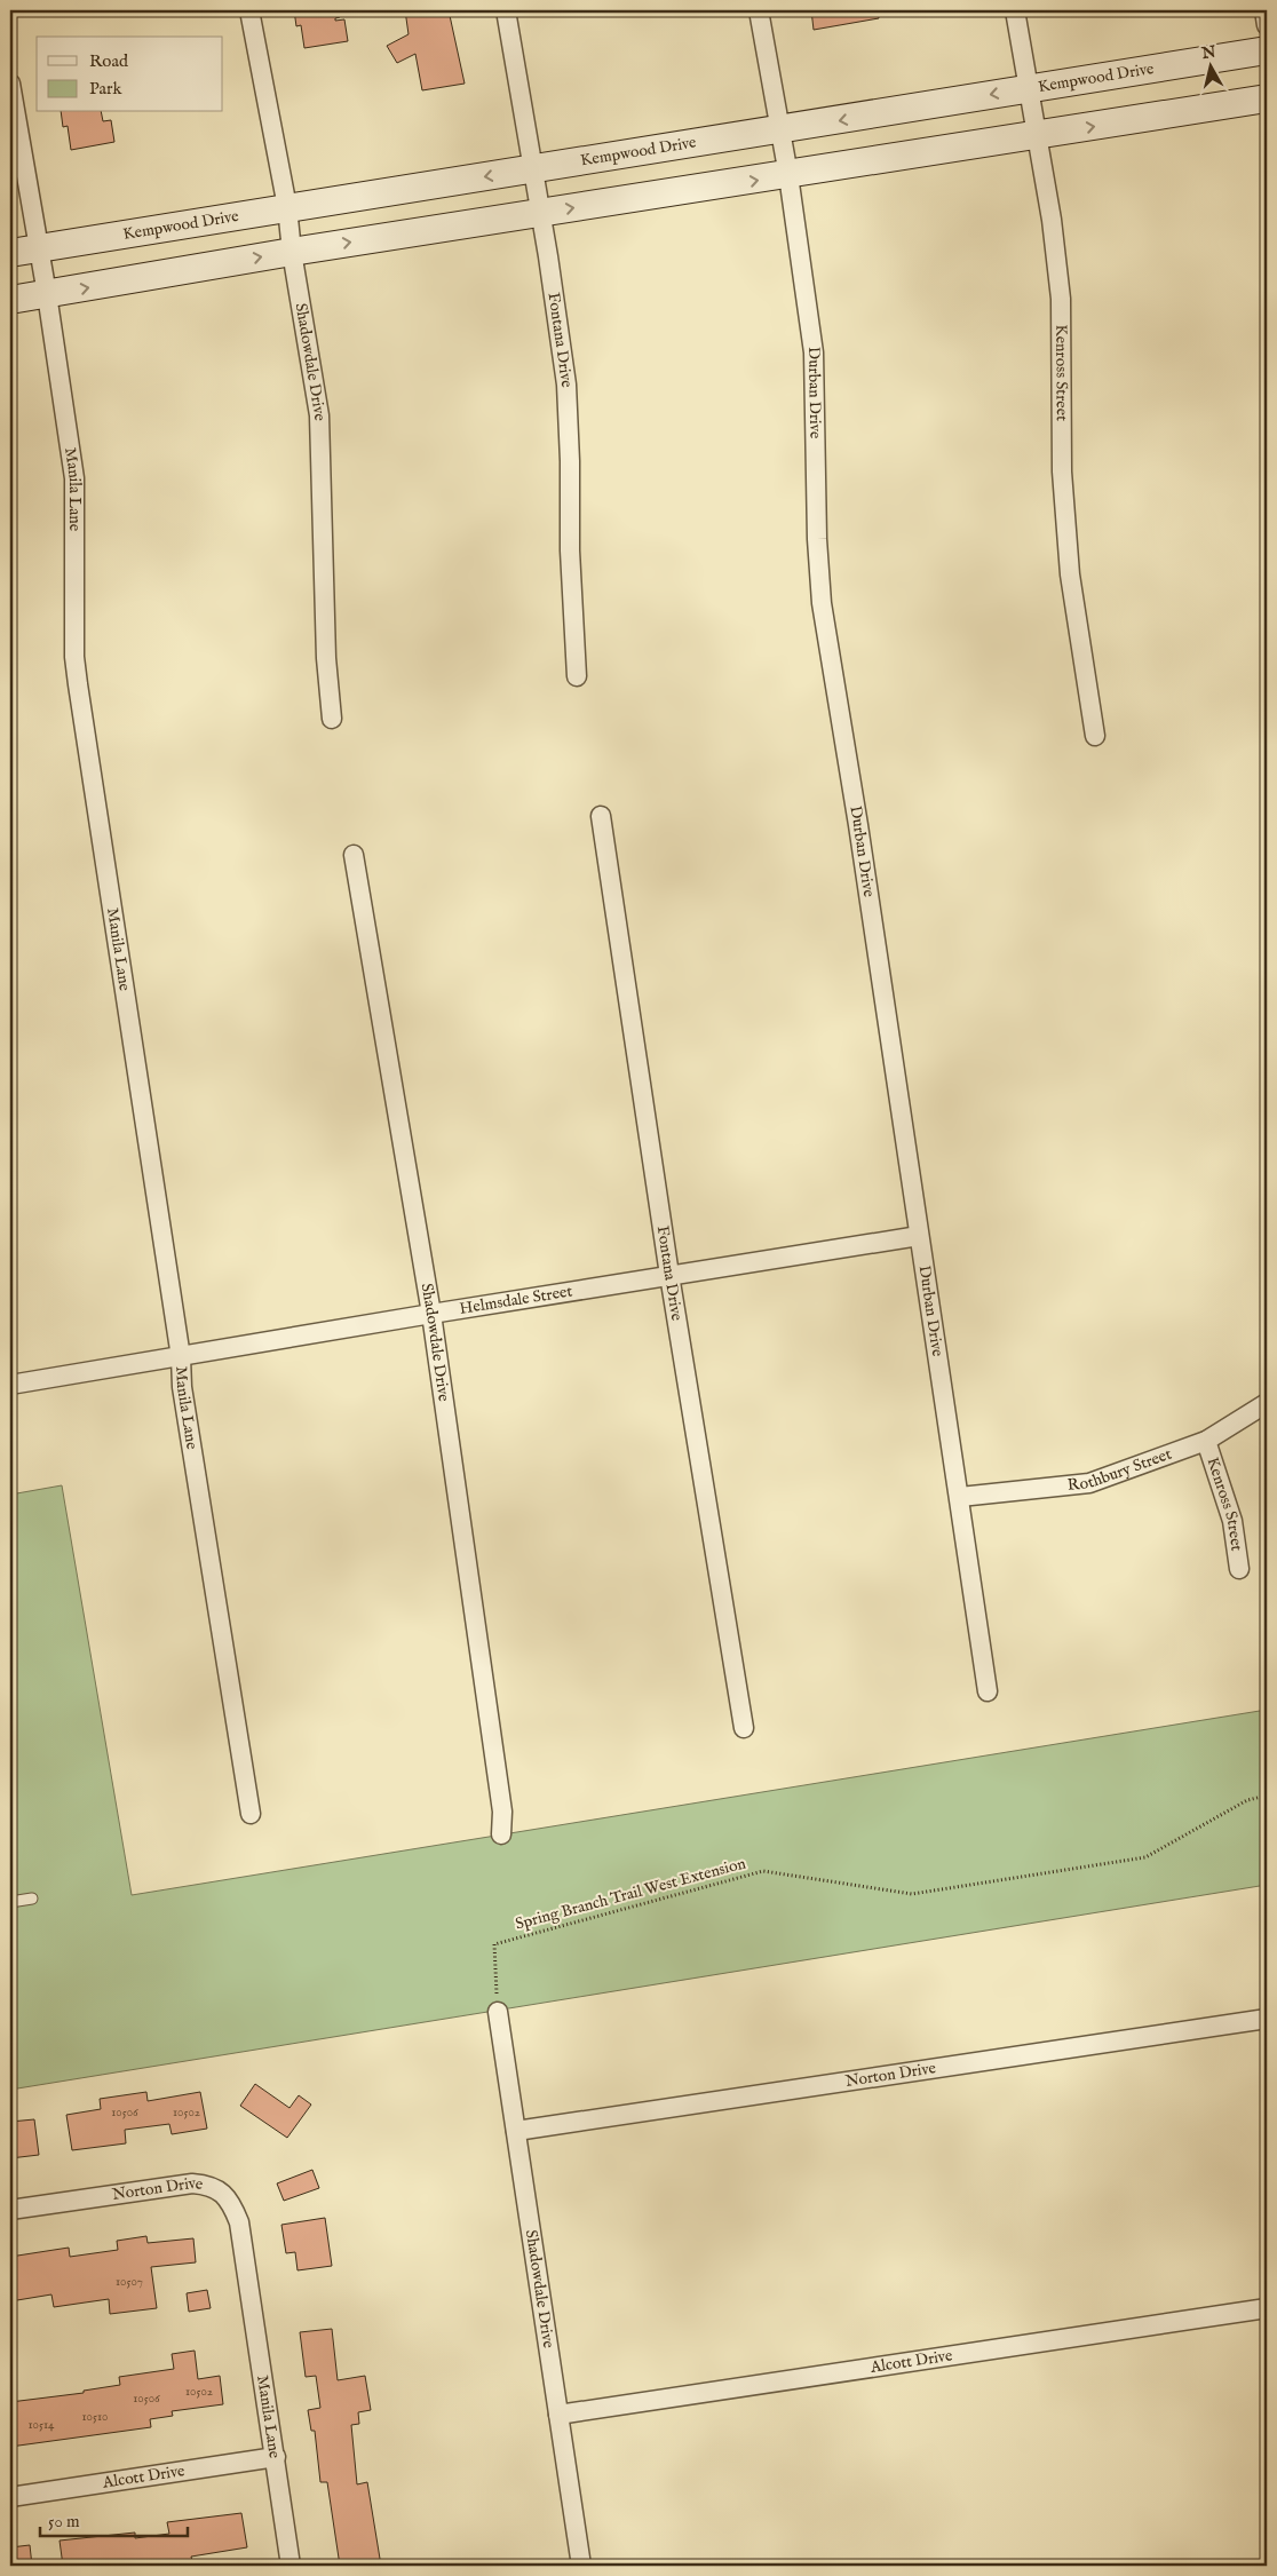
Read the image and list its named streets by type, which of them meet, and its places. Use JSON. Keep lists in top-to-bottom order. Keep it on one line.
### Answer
{"streets":{"main road":["Kempwood Drive"],"street":["Fontana Drive","Shadowdale Drive","Kenross Street","Durban Drive","Manila Lane","Helmsdale Street","Rothbury Street","Norton Drive","Alcott Drive"],"path":["Spring Branch Trail West Extension"]},"crossings":[["Kempwood Drive","Fontana Drive"],["Kempwood Drive","Shadowdale Drive"],["Kempwood Drive","Kenross Street"],["Kempwood Drive","Durban Drive"],["Kempwood Drive","Manila Lane"],["Fontana Drive","Helmsdale Street"],["Shadowdale Drive","Helmsdale Street"],["Shadowdale Drive","Spring Branch Trail West Extension"],["Shadowdale Drive","Norton Drive"],["Shadowdale Drive","Alcott Drive"],["Kenross Street","Rothbury Street"],["Durban Drive","Helmsdale Street"],["Durban Drive","Rothbury Street"],["Manila Lane","Helmsdale Street"],["Manila Lane","Norton Drive"],["Manila Lane","Alcott Drive"]],"house_numbers":["10506","10502","10507","10502","10506","10510","10514"],"legend":["Road","Park"],"scale_bar":"50 m","north":"top"}
